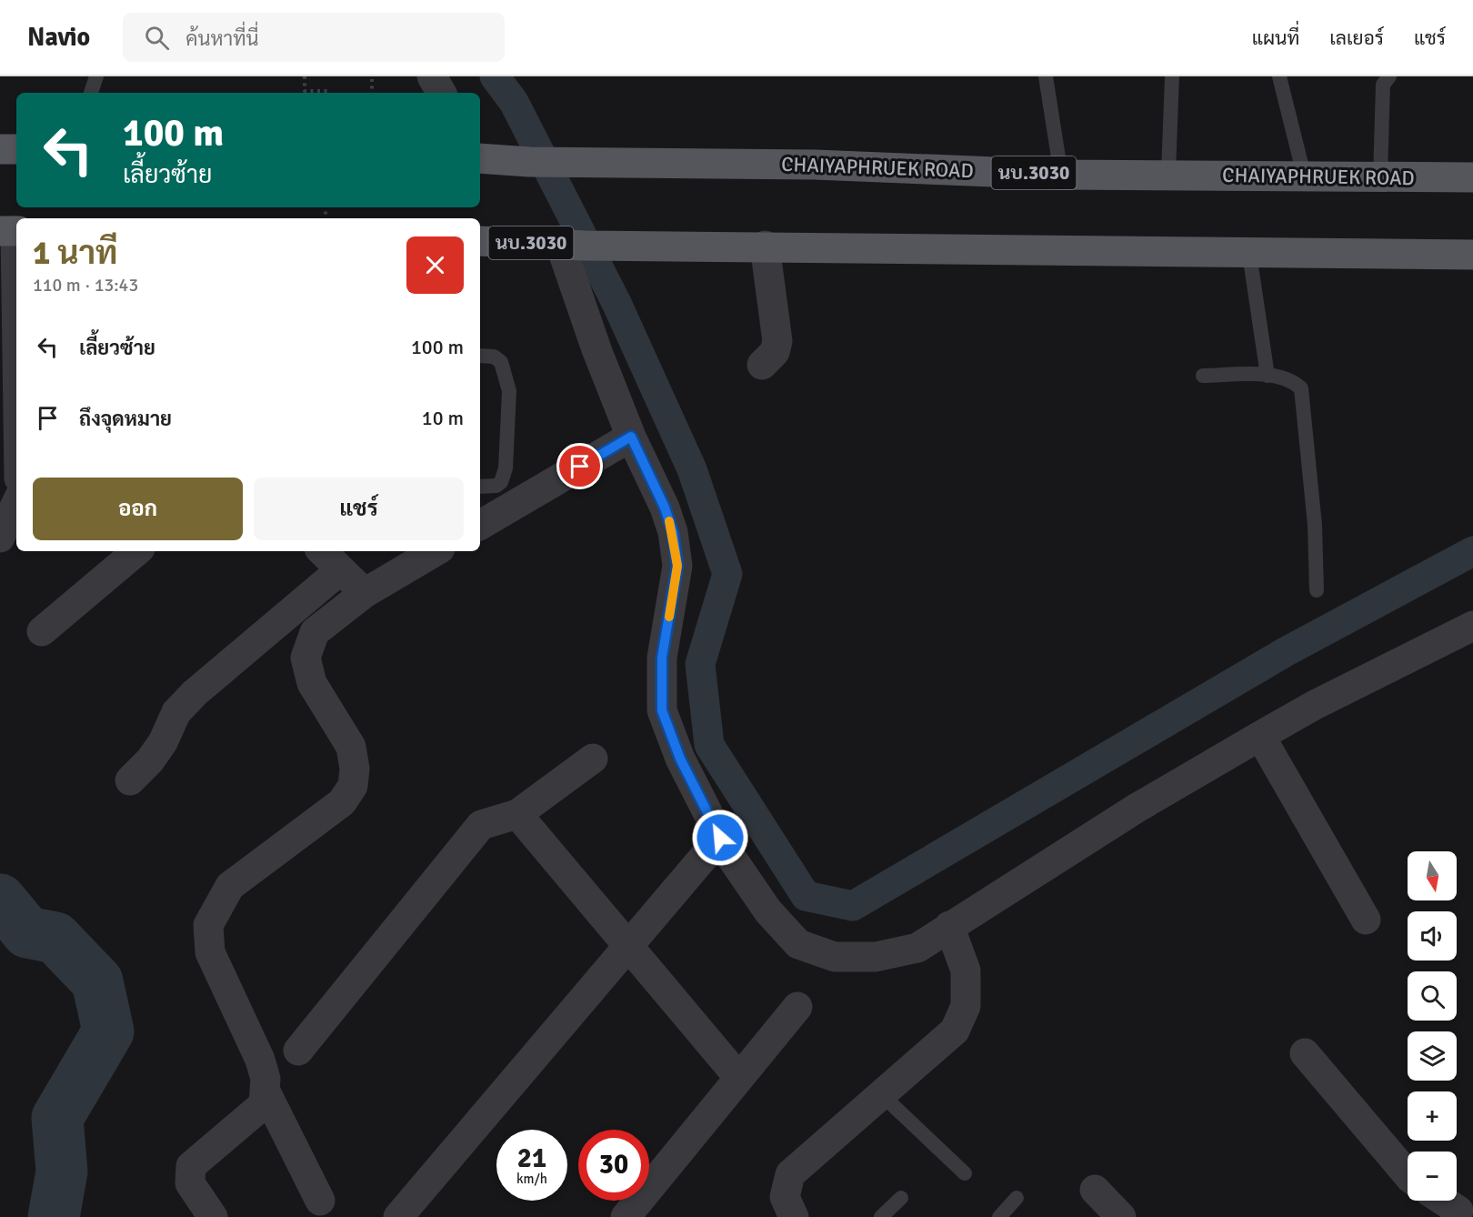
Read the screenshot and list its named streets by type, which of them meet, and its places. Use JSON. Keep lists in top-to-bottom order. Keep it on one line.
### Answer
{"streets":{"main road":["CHAIYAPHRUEK ROAD","นบ.3030"]},"north":"bottom","page":{"header":"Navio","search":"ค้นหาที่นี่","nav":["แผนที่","เลเยอร์","แชร์"],"turn":["100 m","เลี้ยวซ้าย"],"heading":["1 นาที","110 m · 13:43"],"list":[{"name":"เลี้ยวซ้าย","value":"100 m"},{"name":"ถึงจุดหมาย","value":"10 m"}],"buttons":["ออก","แชร์"],"map_buttons":["+","−"],"speed":"21 km/h","limit":"30"}}
